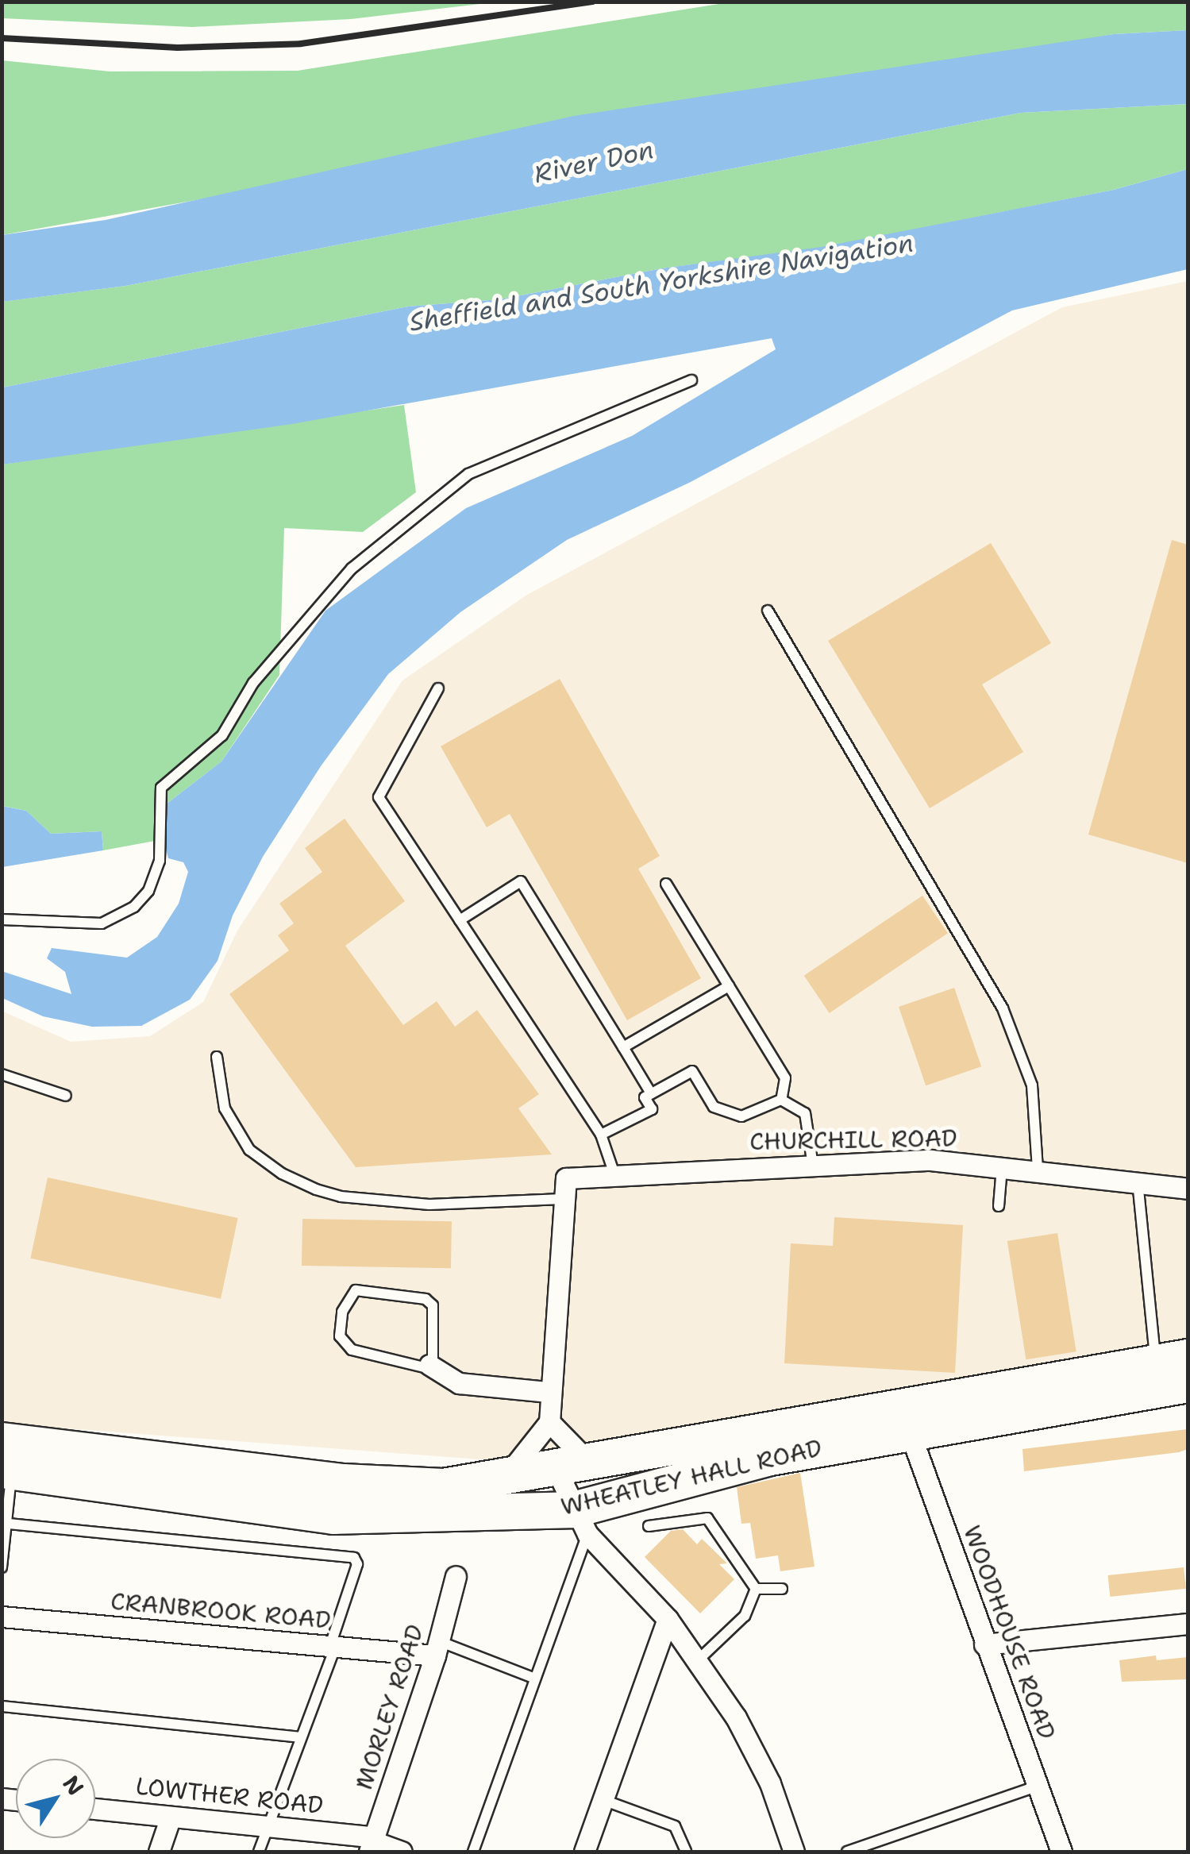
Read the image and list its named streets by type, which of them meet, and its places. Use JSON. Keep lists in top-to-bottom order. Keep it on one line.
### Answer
{"streets":{"highway":["WHEATLEY HALL ROAD"],"street":["CHURCHILL ROAD","CRANBROOK ROAD","WOODHOUSE ROAD","MORLEY ROAD","LOWTHER ROAD"]},"crossings":[["WHEATLEY HALL ROAD","WOODHOUSE ROAD"],["CRANBROOK ROAD","MORLEY ROAD"],["MORLEY ROAD","LOWTHER ROAD"]],"water":["River Don","Sheffield and South Yorkshire Navigation"],"north":"top right"}
